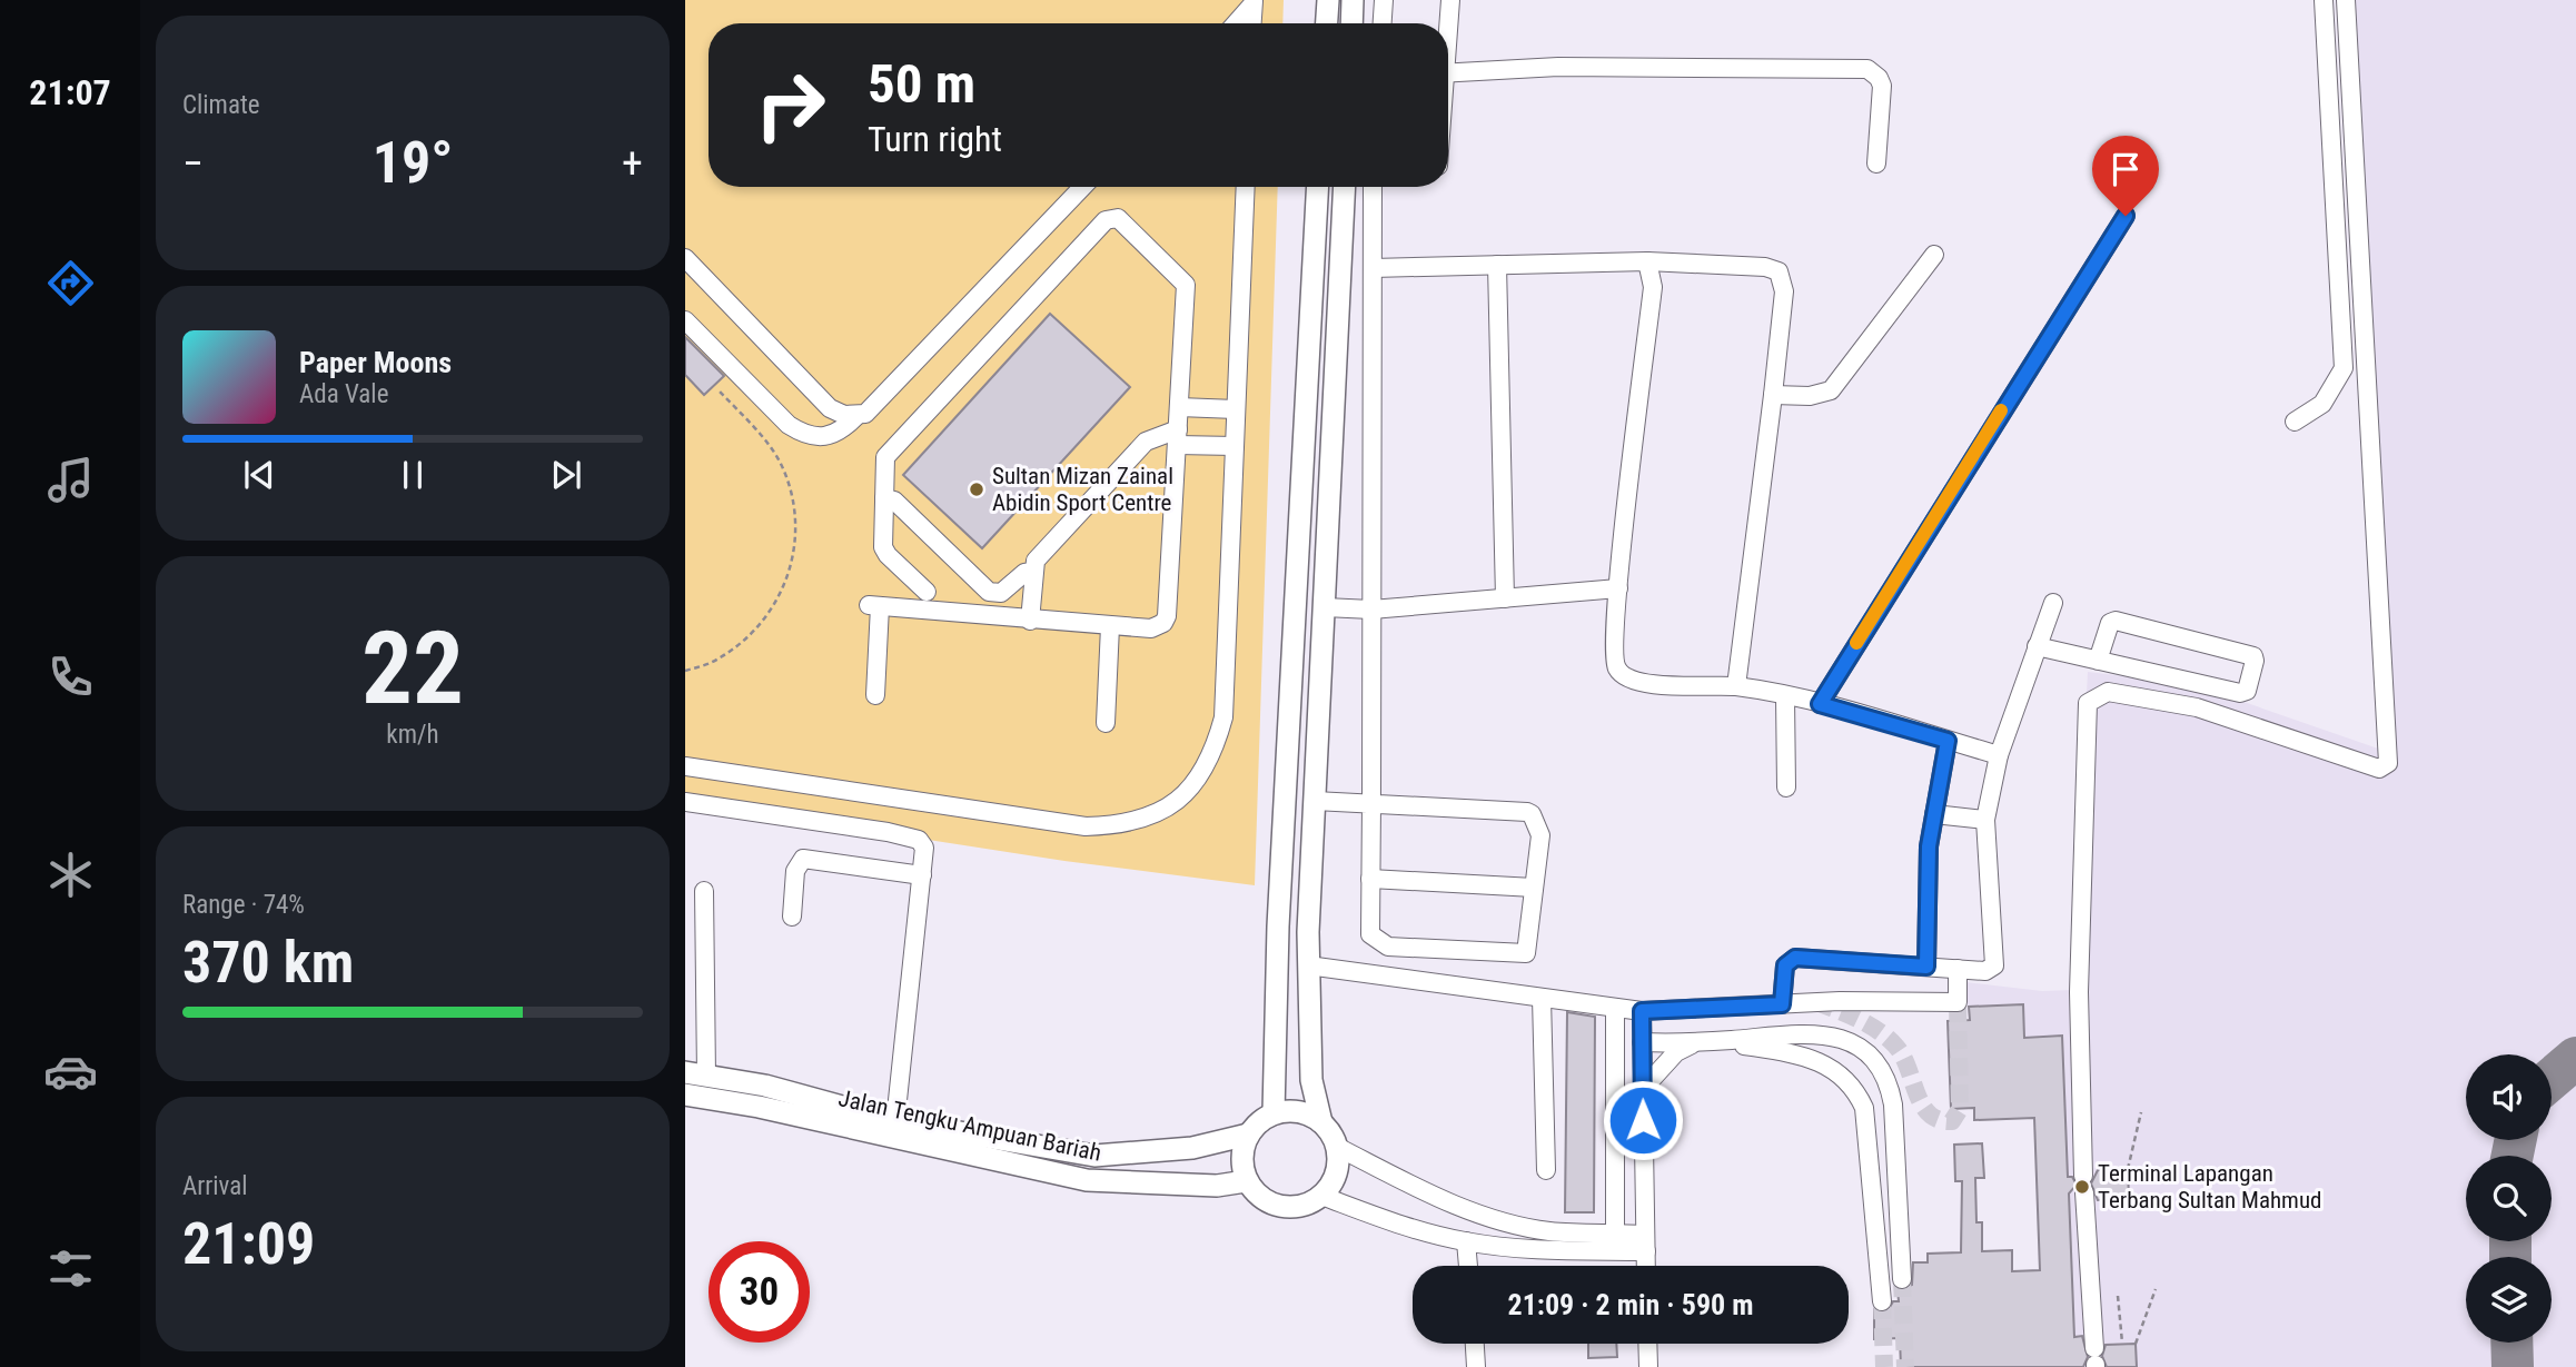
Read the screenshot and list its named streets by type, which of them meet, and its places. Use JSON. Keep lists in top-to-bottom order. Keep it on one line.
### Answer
{"streets":{"main road":["Jalan Tengku Ampuan Bariah"]},"places":["Sultan Mizan Zainal Abidin Sport Centre","Terminal Lapangan Terbang Sultan Mahmud"],"page":{"tabs":"21:07","tile":["Climate",["22","km/h"],["Range · 74%","370 km"],["Arrival","21:09"]],"turn":["50 m","Turn right"],"heat":["−","19°","+"],"song":["Paper Moons","Ada Vale"],"limit":"30","trip":"21:09 · 2 min · 590 m"}}
